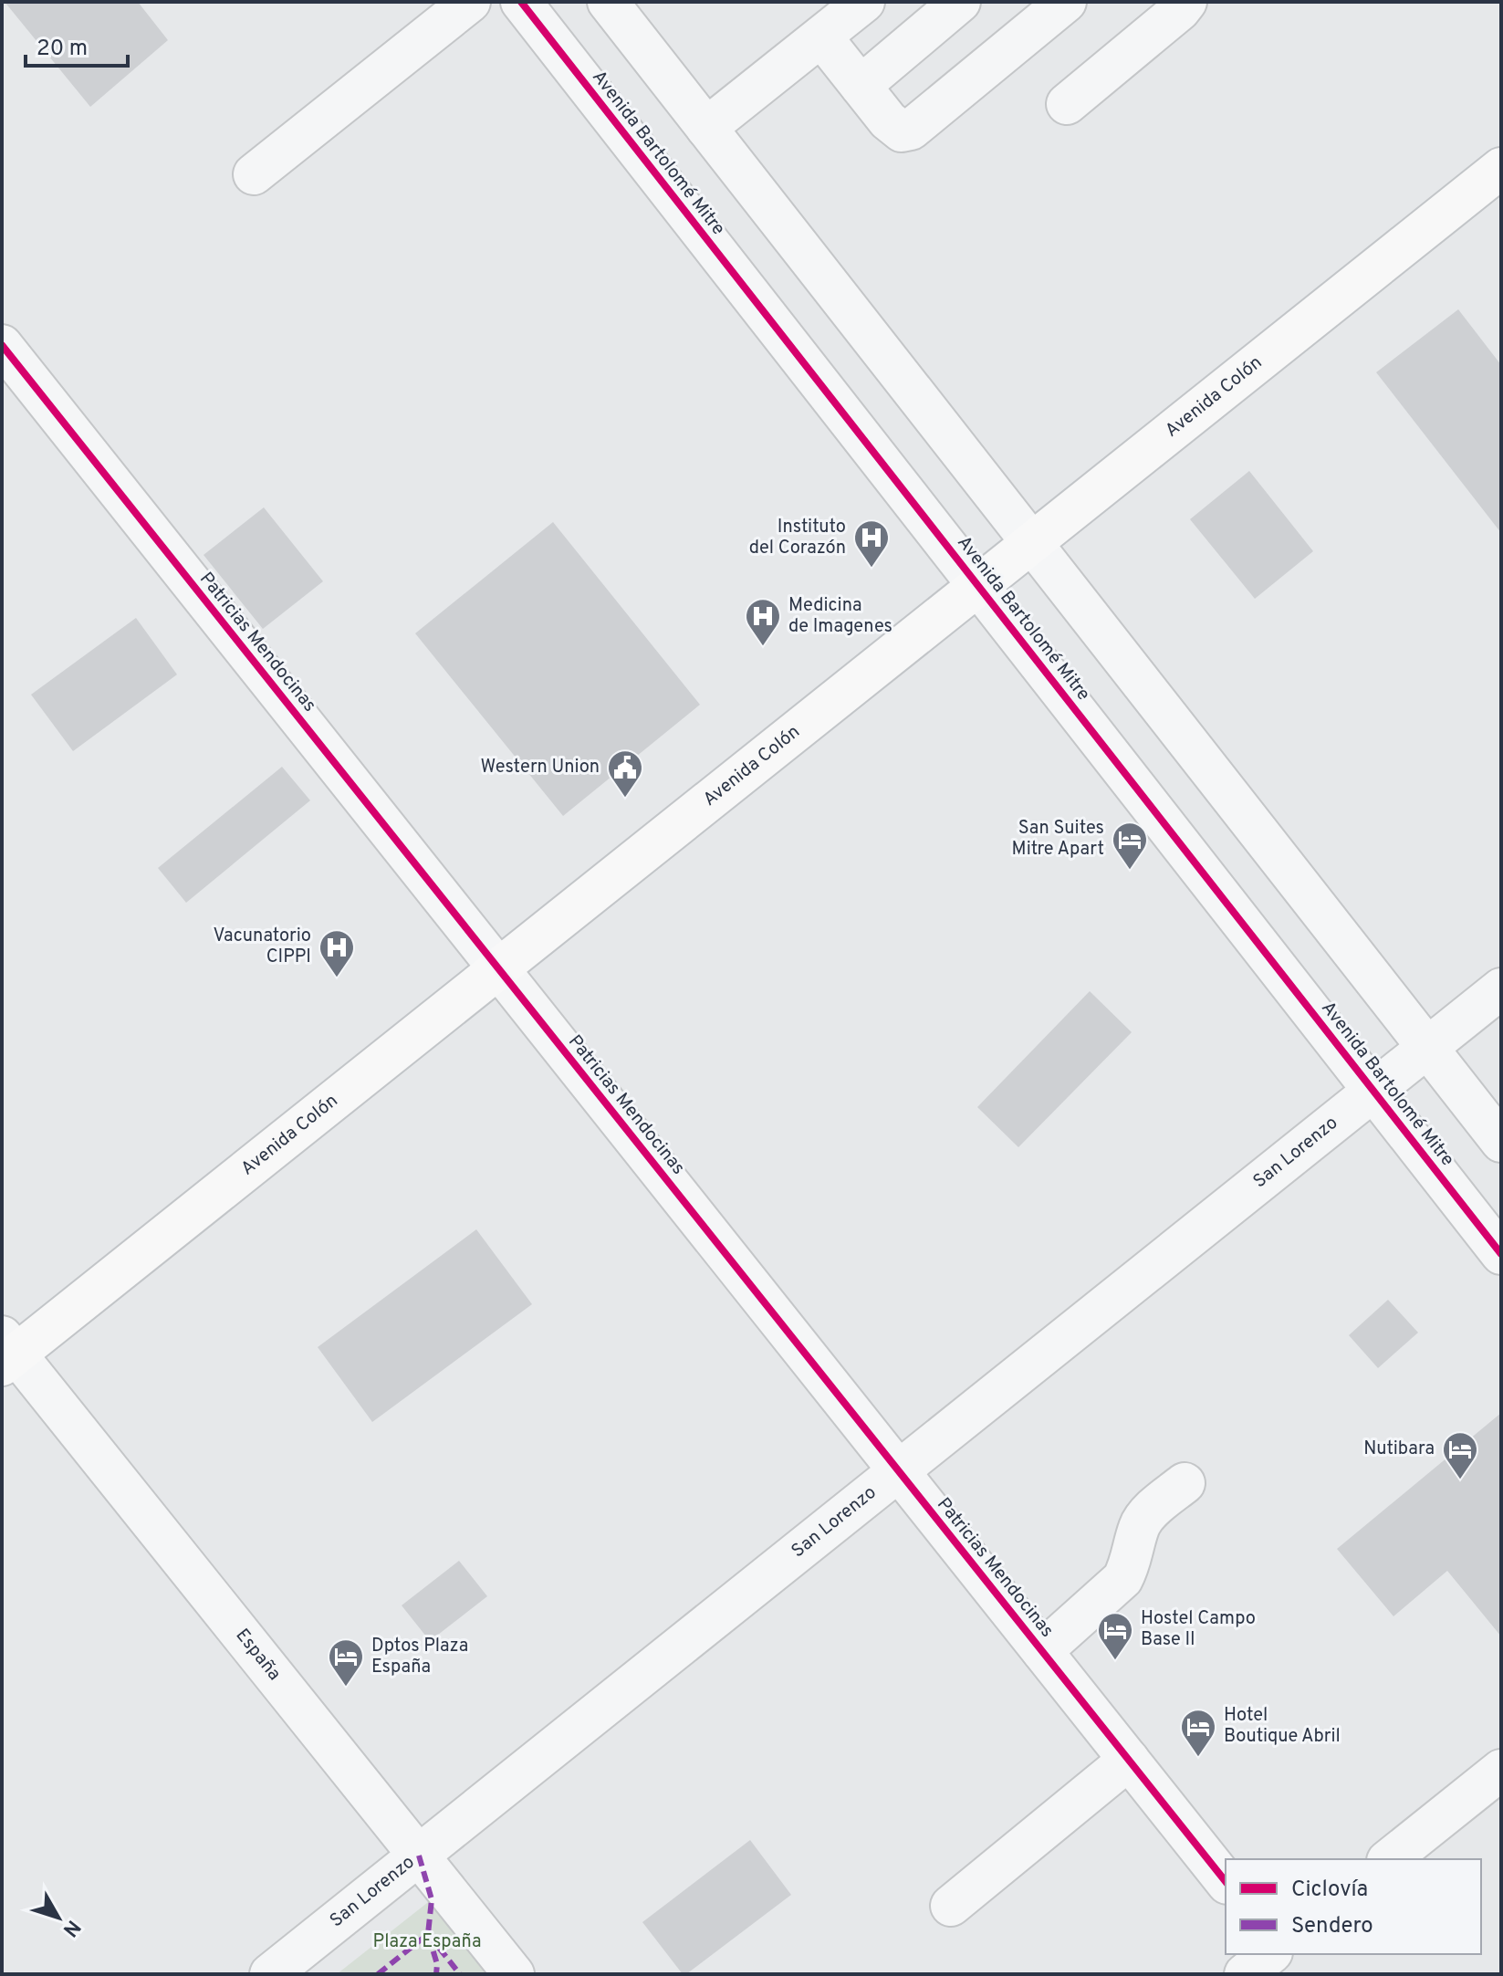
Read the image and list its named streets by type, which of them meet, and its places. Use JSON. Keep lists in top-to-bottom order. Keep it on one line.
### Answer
{"streets":{"main road":["Avenida Colón"],"street":["Avenida Bartolomé Mitre","Patricias Mendocinas","San Lorenzo","España"]},"crossings":[["Avenida Bartolomé Mitre","Avenida Colón"],["Avenida Bartolomé Mitre","San Lorenzo"],["Avenida Colón","Patricias Mendocinas"],["Avenida Colón","España"],["Patricias Mendocinas","San Lorenzo"],["San Lorenzo","España"]],"parks":["Plaza España"],"places":{"hospital":["Instituto del Corazón","Medicina de Imagenes","Vacunatorio CIPPI"],"public building":["Western Union"],"hotel":["San Suites Mitre Apart","Nutibara","Hostel Campo Base II","Dptos Plaza España","Hotel Boutique Abril"]},"legend":["Ciclovía","Sendero"],"scale_bar":"20 m","north":"bottom right"}
